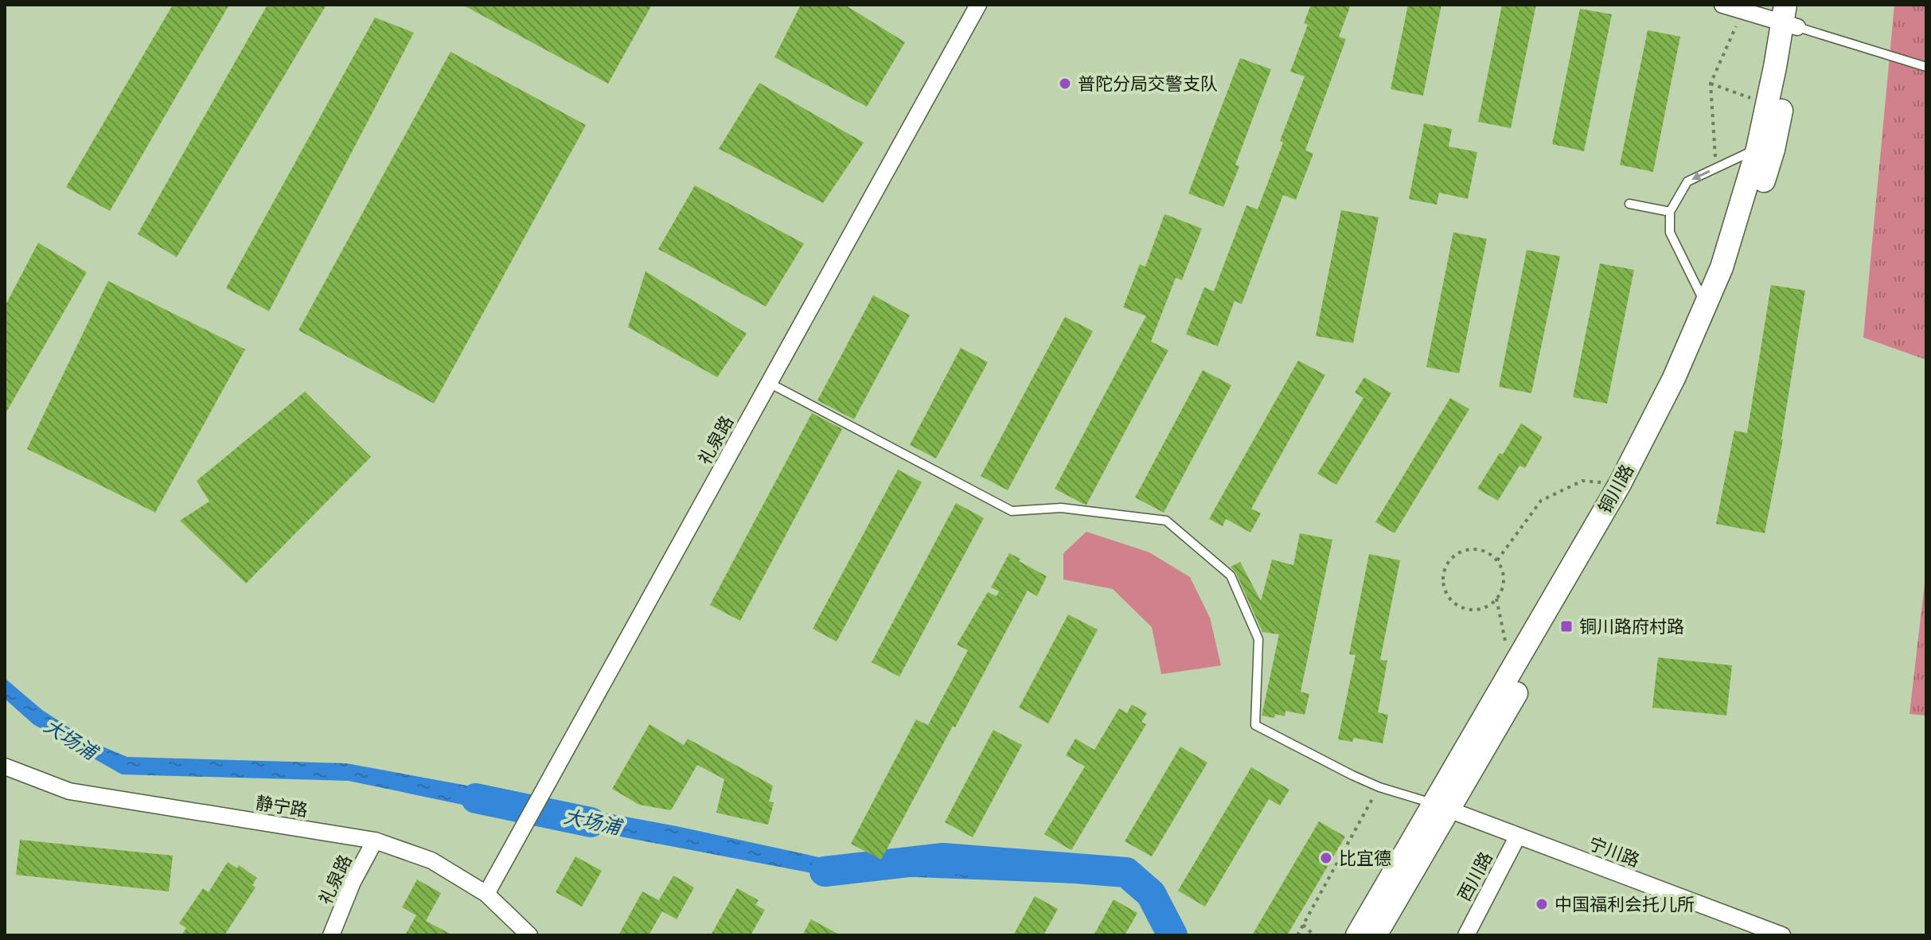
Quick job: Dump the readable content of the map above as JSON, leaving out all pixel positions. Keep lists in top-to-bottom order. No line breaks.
{"streets":{"main road":["铜川路"],"street":["礼泉路","静宁路","宁川路","西川路"]},"crossings":[["礼泉路","静宁路"],["铜川路","宁川路"],["宁川路","西川路"]],"water":["大场浦"],"places":{"other":["普陀分局交警支队","比宜德","中国福利会托儿所"],"transit":["铜川路府村路"]}}
